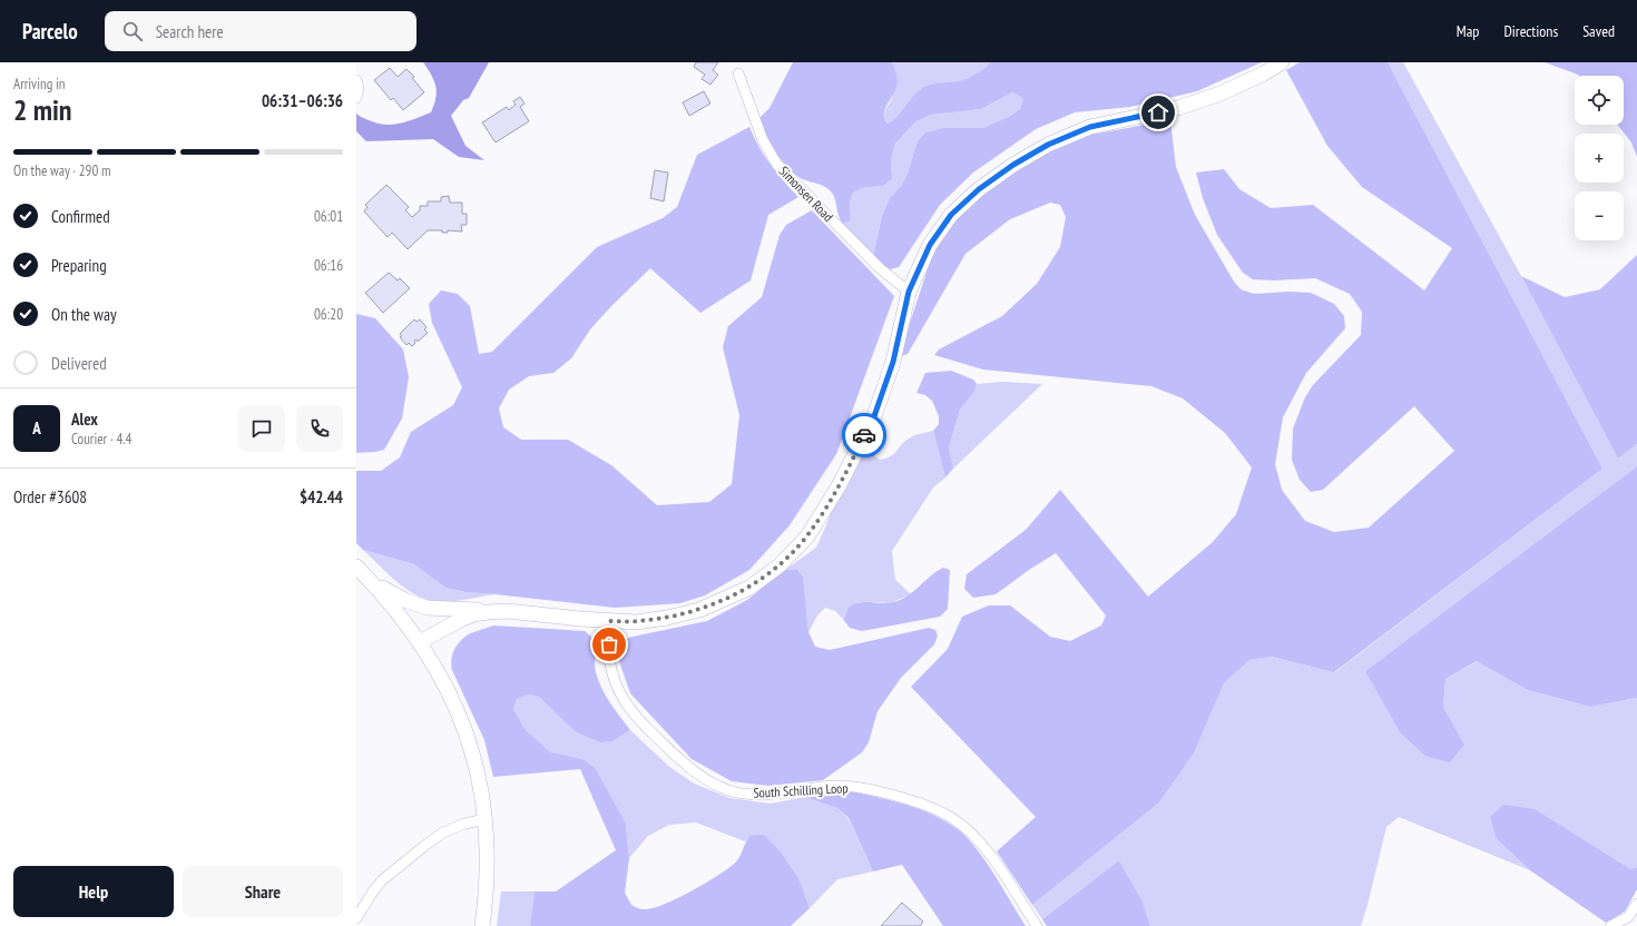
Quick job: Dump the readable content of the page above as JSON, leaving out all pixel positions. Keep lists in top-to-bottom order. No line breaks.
{"streets":{"street":["Simonsen Road","South Schilling Loop"]},"page":{"header":"Parcelo","search":"Search here","nav":["Map","Directions","Saved"],"heading":["2 min","Arriving in","06:31–06:36"],"panel":["Alex","Courier · 4.4","Order #3608","$42.44"],"map_buttons":["+","−"],"bar":"On the way · 290 m","list":[["Confirmed","06:01"],["Preparing","06:16"],["On the way","06:20"],"Delivered"],"round":"A","buttons":["Help","Share"]}}
